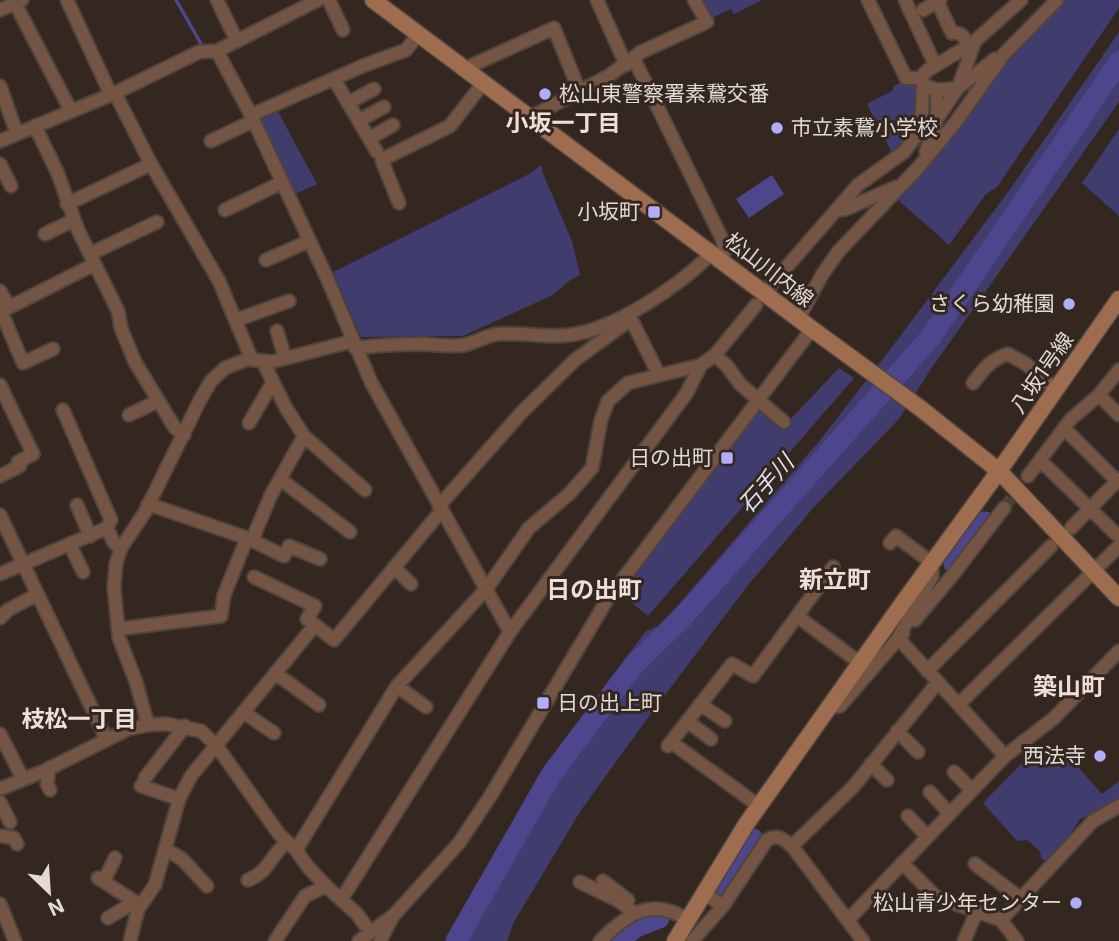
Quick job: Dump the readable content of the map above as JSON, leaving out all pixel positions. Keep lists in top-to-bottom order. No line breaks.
{"streets":{"main road":["松山川内線","八坂1号線"]},"crossings":[["松山川内線","八坂1号線"]],"districts":["小坂一丁目","新立町","日の出町","築山町","枝松一丁目"],"water":["石手川"],"places":{"other":["松山東警察署素鵞交番","市立素鵞小学校","さくら幼稚園","西法寺","松山青少年センター"],"transit":["小坂町","日の出町","日の出上町"]},"north":"bottom right"}
